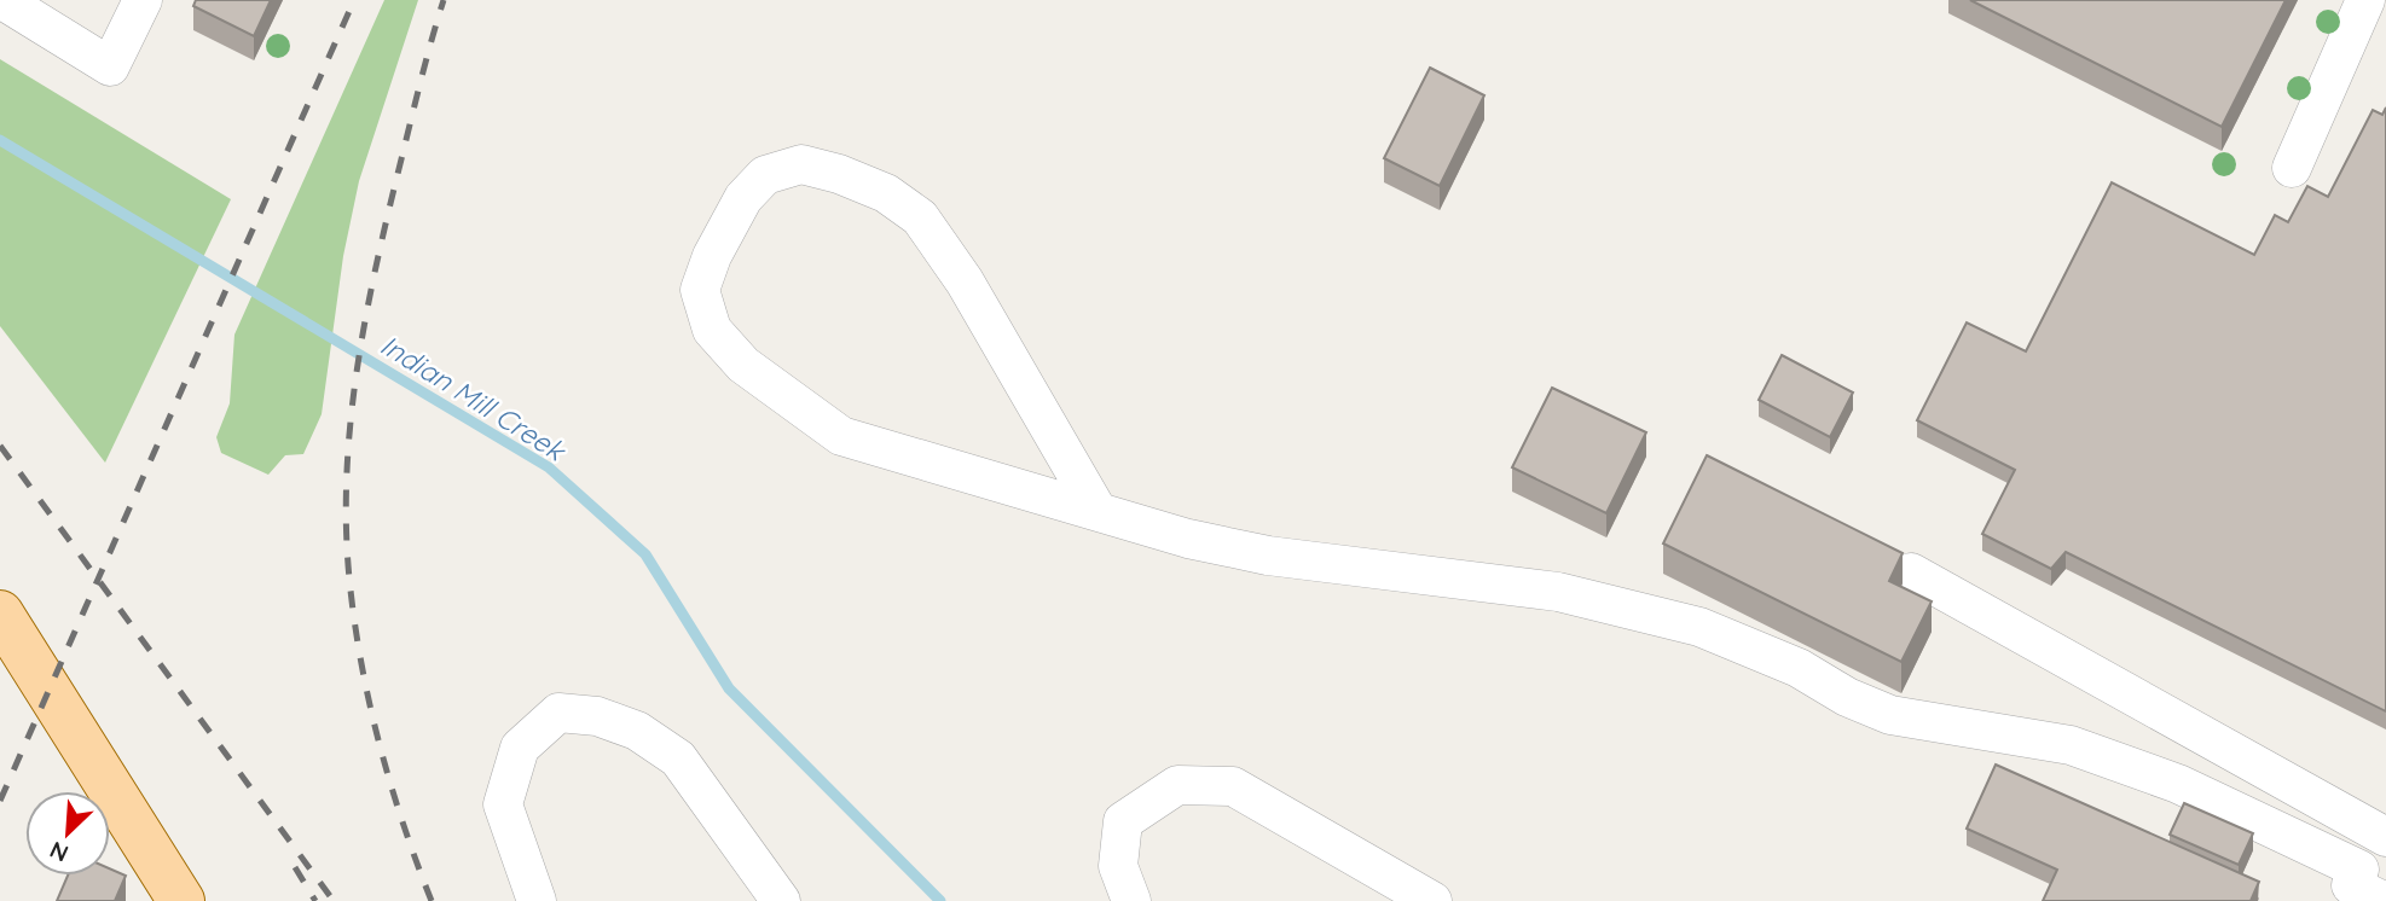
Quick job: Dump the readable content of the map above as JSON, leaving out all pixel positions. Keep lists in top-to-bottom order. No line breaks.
{"water":["Indian Mill Creek"],"north":"bottom left"}
